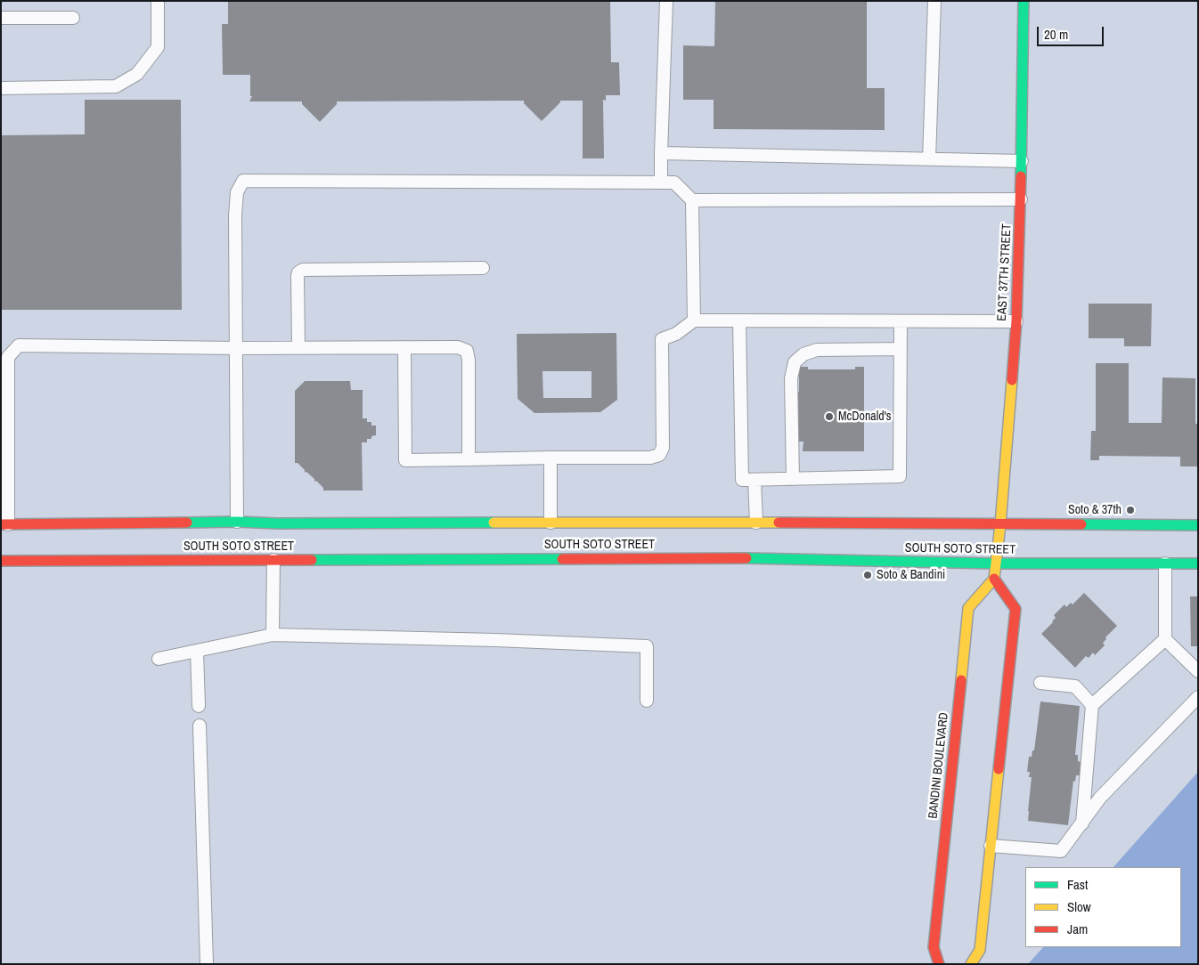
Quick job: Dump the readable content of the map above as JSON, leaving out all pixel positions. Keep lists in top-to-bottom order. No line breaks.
{"streets":{"main road":["EAST 37TH STREET","SOUTH SOTO STREET","BANDINI BOULEVARD"]},"crossings":[["EAST 37TH STREET","SOUTH SOTO STREET"]],"places":["McDonald's","Soto & 37th","Soto & Bandini"],"legend":["Fast","Slow","Jam"],"scale_bar":"20 m"}
